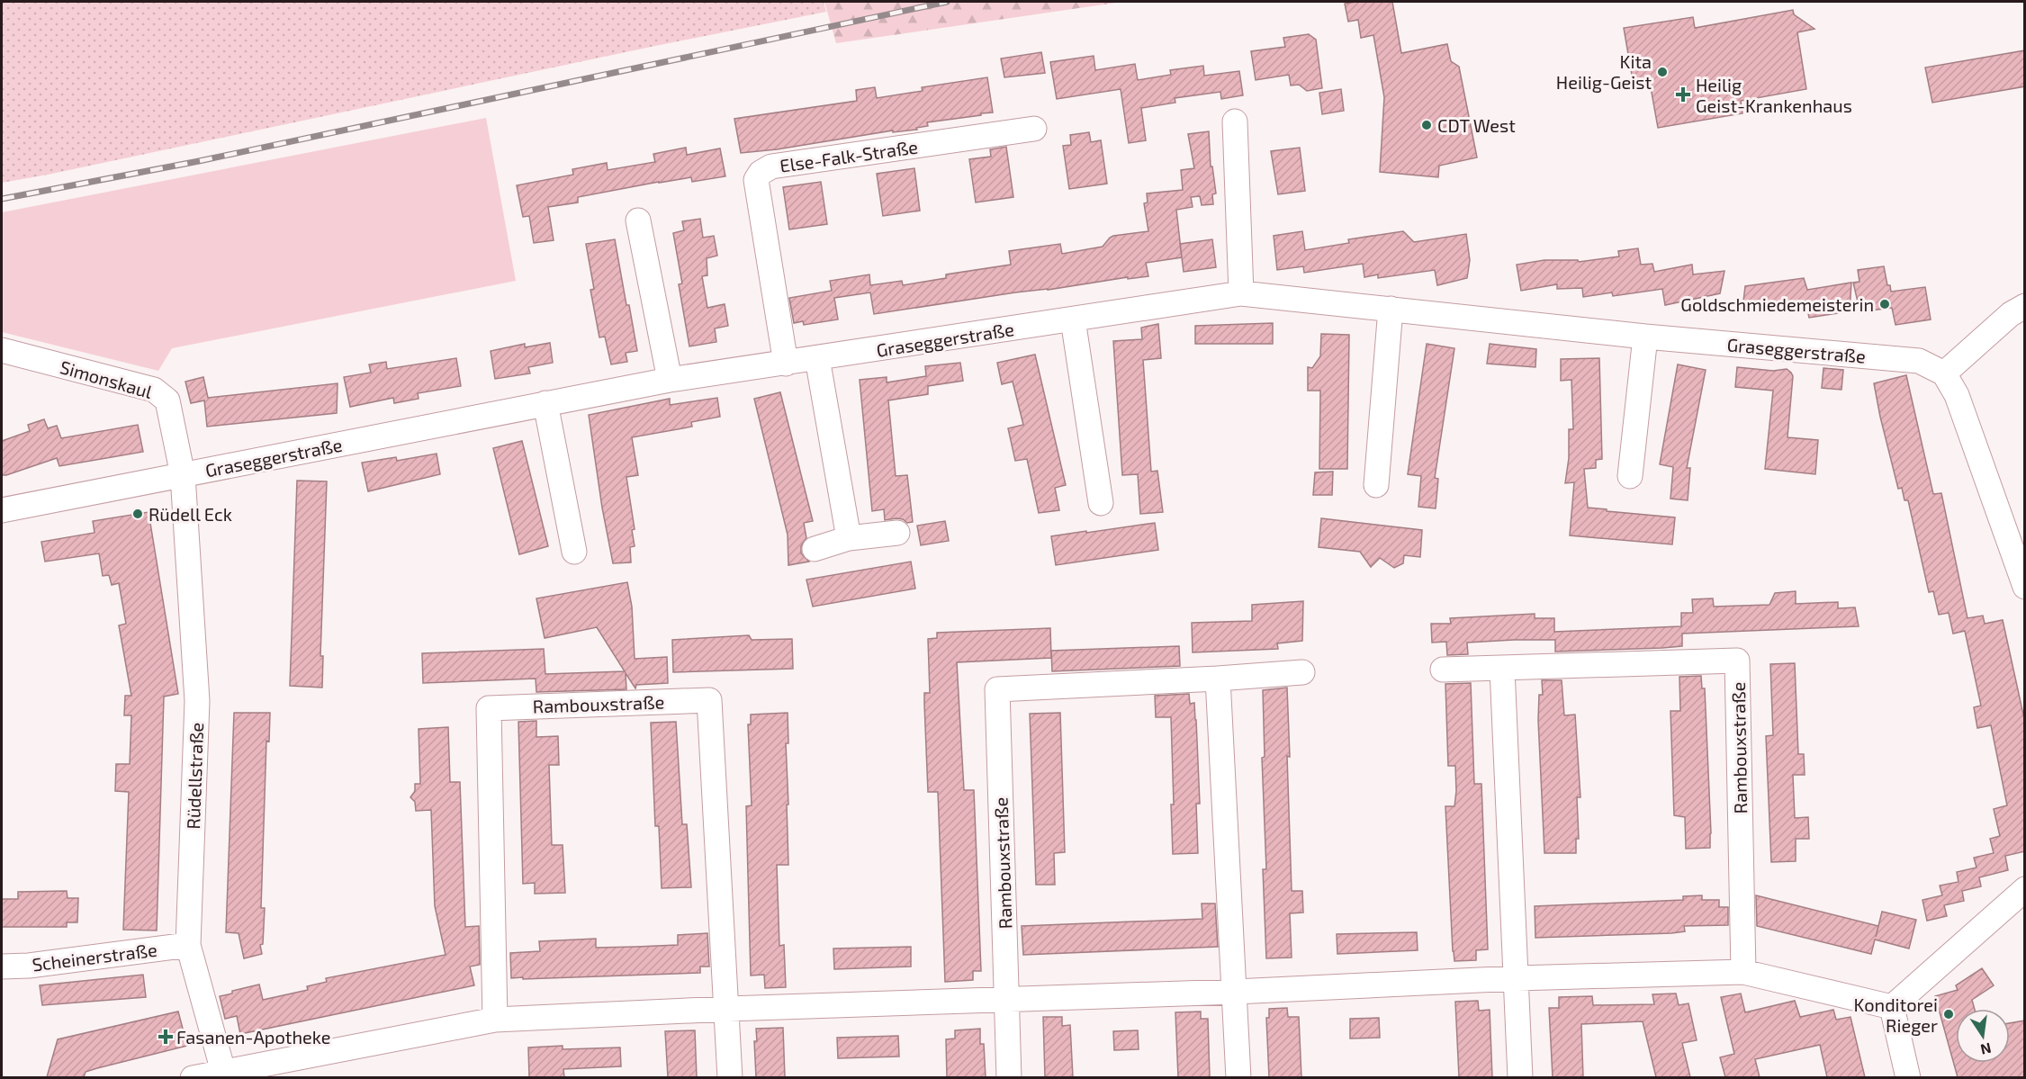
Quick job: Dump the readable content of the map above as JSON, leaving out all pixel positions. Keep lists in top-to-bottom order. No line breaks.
{"streets":{"street":["Else-Falk-Straße","Graseggerstraße","Simonskaul","Rambouxstraße","Rüdellstraße","Scheinerstraße"]},"crossings":[["Else-Falk-Straße","Graseggerstraße"],["Graseggerstraße","Simonskaul"],["Graseggerstraße","Rüdellstraße"],["Simonskaul","Rüdellstraße"],["Rüdellstraße","Scheinerstraße"]],"places":{"other":["Kita Heilig-Geist","CDT West","Goldschmiedemeisterin","Rüdell Eck","Konditorei Rieger"],"health":["Heilig Geist-Krankenhaus","Fasanen-Apotheke"]},"north":"bottom"}
